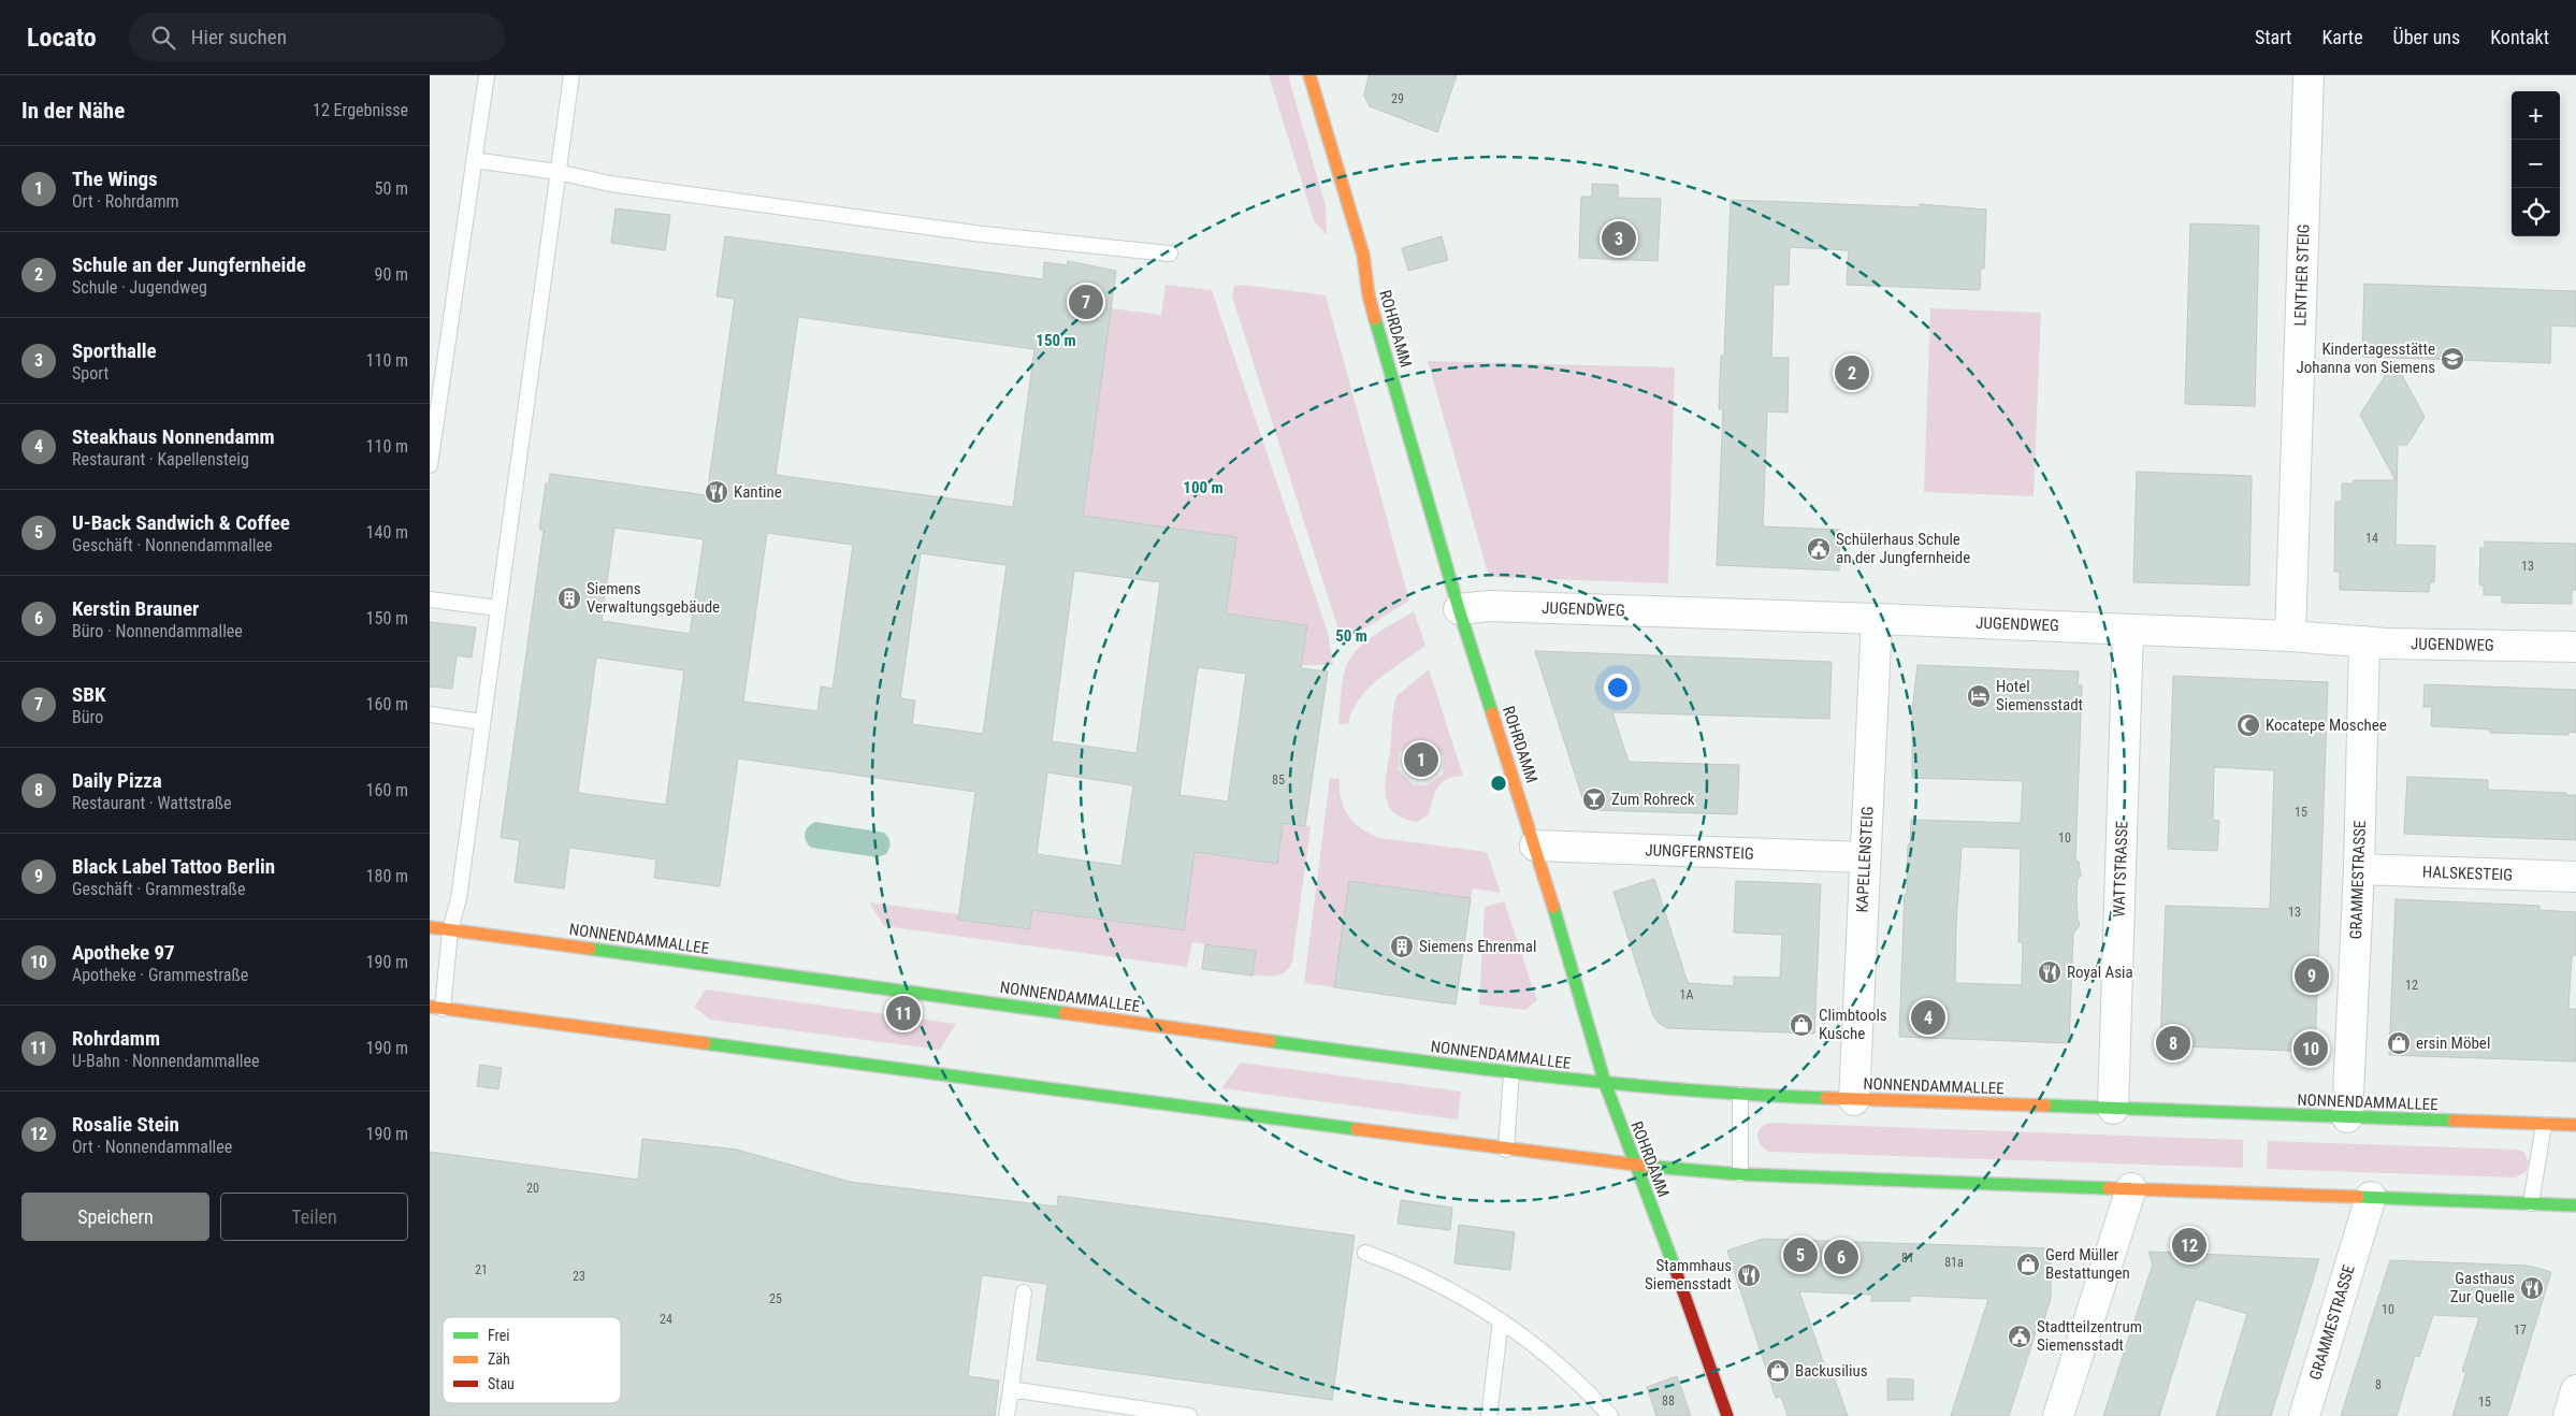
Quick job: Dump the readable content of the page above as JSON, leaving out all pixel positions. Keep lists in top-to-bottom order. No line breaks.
{"streets":{"main road":["ROHRDAMM","NONNENDAMMALLEE"],"street":["LENTHER STEIG","JUGENDWEG","JUNGFERNSTEIG","KAPELLENSTEIG","WATTSTRASSE","HALSKESTEIG","GRAMMESTRASSE"]},"crossings":[["LENTHER STEIG","JUGENDWEG"],["ROHRDAMM","JUGENDWEG"],["ROHRDAMM","JUNGFERNSTEIG"],["ROHRDAMM","NONNENDAMMALLEE"],["JUGENDWEG","KAPELLENSTEIG"],["JUGENDWEG","WATTSTRASSE"],["JUGENDWEG","GRAMMESTRASSE"],["JUNGFERNSTEIG","KAPELLENSTEIG"],["KAPELLENSTEIG","NONNENDAMMALLEE"],["WATTSTRASSE","NONNENDAMMALLEE"],["HALSKESTEIG","GRAMMESTRASSE"],["GRAMMESTRASSE","NONNENDAMMALLEE"]],"places":{"school or university":["Kindertagesstätte Johanna von Siemens"],"restaurant":["Kantine","Royal Asia","Stammhaus Siemensstadt","Gasthaus Zur Quelle"],"public building":["Schülerhaus Schule an der Jungfernheide","Stadtteilzentrum Siemensstadt"],"building":["Siemens Verwaltungsgebäude","Siemens Ehrenmal"],"hotel":["Hotel Siemensstadt"],"mosque":["Kocatepe Moschee"],"bar":["Zum Rohreck"],"shop":["Climbtools Kusche","ersin Möbel","Gerd Müller Bestattungen","Backusilius"]},"house_numbers":["29","14","13","85","15","10","13","12","1A","20","81","81a","21","23","25","10","24","17","8","88","15"],"legend":["Frei","Zäh","Stau"],"page":{"header":"Locato","search":"Hier suchen","nav":["Start","Karte","Über uns","Kontakt"],"heading":["In der Nähe","12 Ergebnisse"],"map_buttons":["+","−"],"list":[{"mark":"1","name":"The Wings","note":"Ort · Rohrdamm","value":"50 m"},{"mark":"2","name":"Schule an der Jungfernheide","note":"Schule · Jugendweg","value":"90 m"},{"mark":"3","name":"Sporthalle","note":"Sport","value":"110 m"},{"mark":"4","name":"Steakhaus Nonnendamm","note":"Restaurant · Kapellensteig","value":"110 m"},{"mark":"5","name":"U-Back Sandwich & Coffee","note":"Geschäft · Nonnendammallee","value":"140 m"},{"mark":"6","name":"Kerstin Brauner","note":"Büro · Nonnendammallee","value":"150 m"},{"mark":"7","name":"SBK","note":"Büro","value":"160 m"},{"mark":"8","name":"Daily Pizza","note":"Restaurant · Wattstraße","value":"160 m"},{"mark":"9","name":"Black Label Tattoo Berlin","note":"Geschäft · Grammestraße","value":"180 m"},{"mark":"10","name":"Apotheke 97","note":"Apotheke · Grammestraße","value":"190 m"},{"mark":"11","name":"Rohrdamm","note":"U-Bahn · Nonnendammallee","value":"190 m"},{"mark":"12","name":"Rosalie Stein","note":"Ort · Nonnendammallee","value":"190 m"}],"pins":["3","7","2","1","9","11","4","8","10","12","5","6"],"buttons":["Speichern","Teilen"]},"rings":["150 m","100 m","50 m"]}
